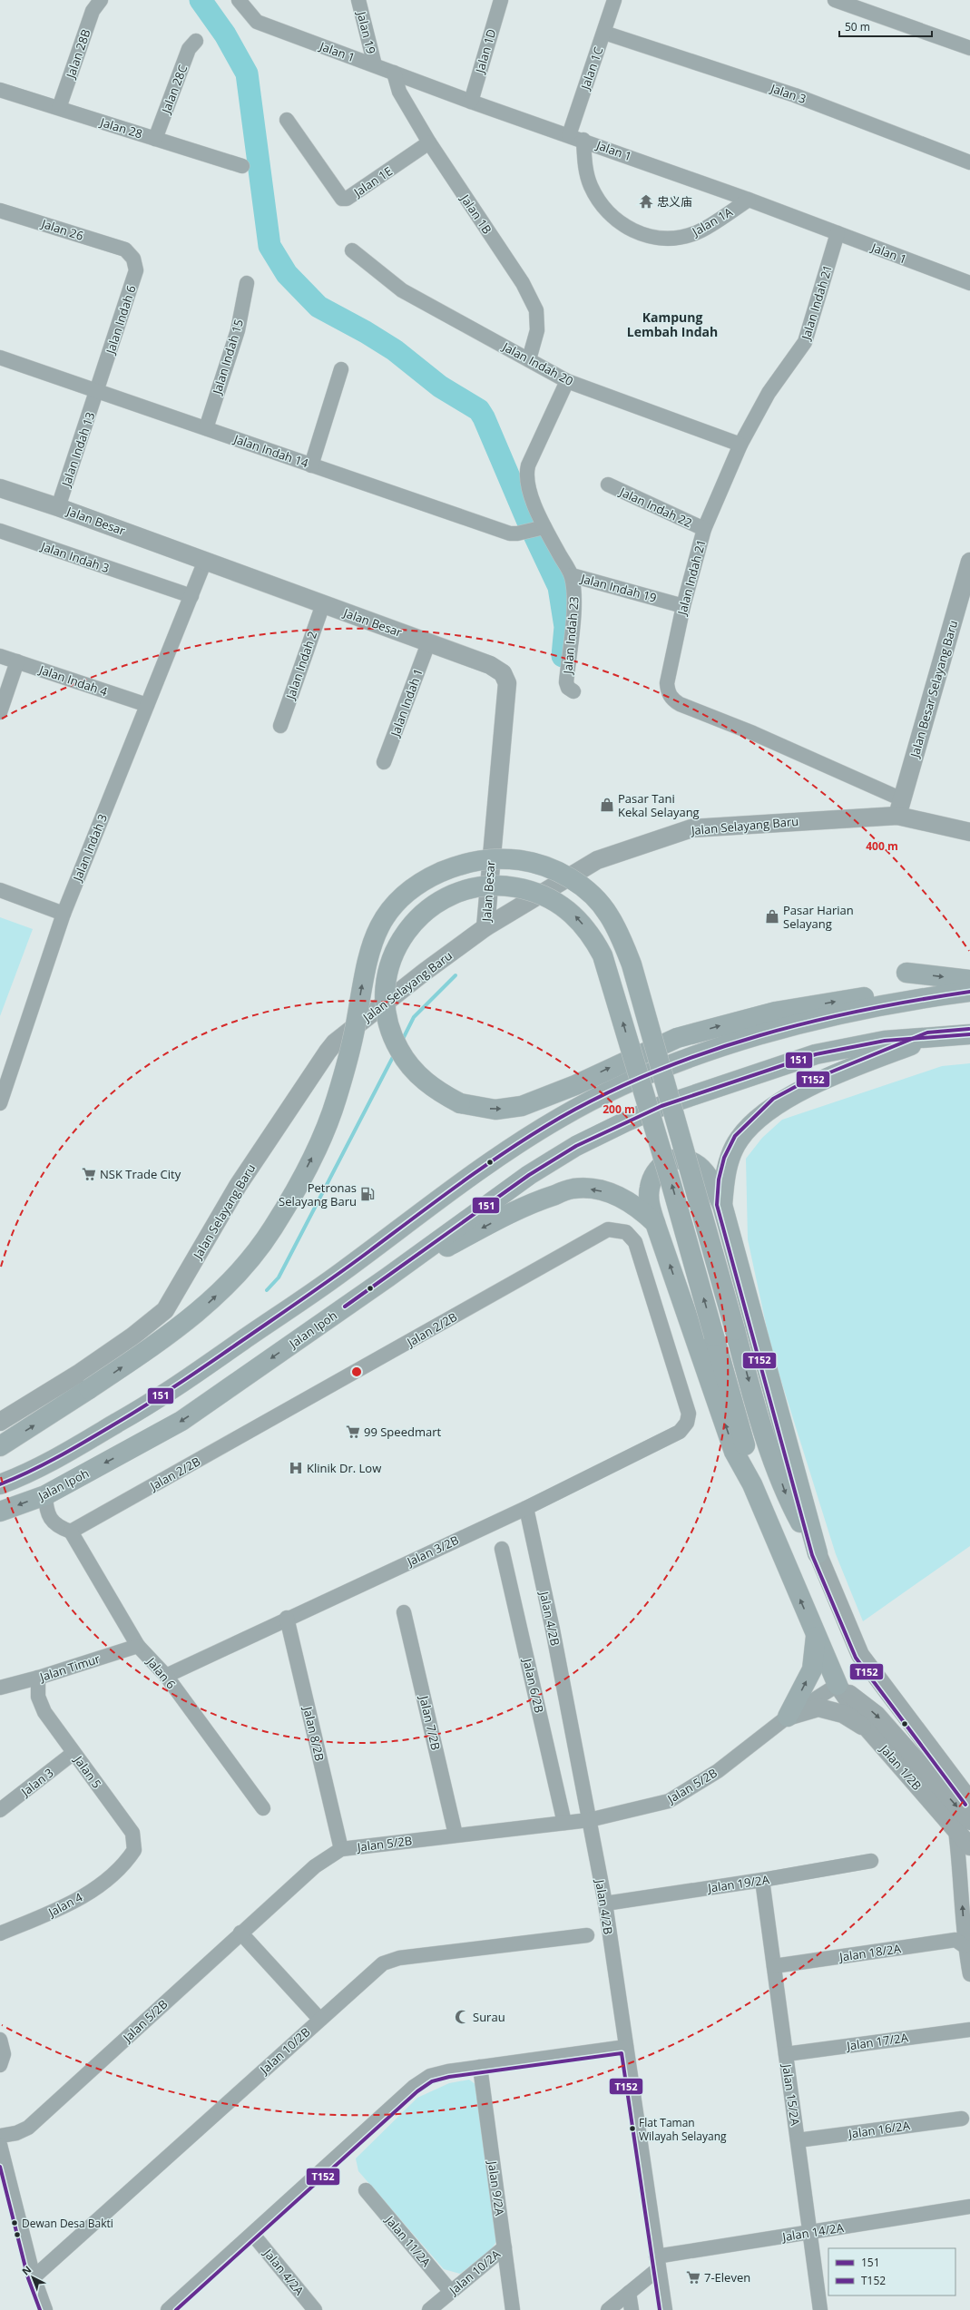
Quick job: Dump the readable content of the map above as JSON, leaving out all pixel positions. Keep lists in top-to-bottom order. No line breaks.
{"streets":{"highway":["Jalan Ipoh"],"street":["Jalan 19","Jalan 1D","Jalan 1","Jalan 28B","Jalan 1C","Jalan 28C","Jalan 3","Jalan 28","Jalan 1E","Jalan 1B","Jalan 1A","Jalan 26","Jalan Indah 21","Jalan Indah 6","Jalan Indah 15","Jalan Indah 20","Jalan Indah 13","Jalan Indah 14","Jalan Indah 22","Jalan Besar","Jalan Indah 3","Jalan Indah 19","Jalan Indah 23","Jalan Indah 2","Jalan Indah 4","Jalan Besar Selayang Baru","Jalan Indah 1","Jalan Selayang Baru","Jalan 2/2B","Jalan 3/2B","Jalan 4/2B","Jalan Timur","Jalan 6","Jalan 6/2B","Jalan 7/2B","Jalan 8/2B","Jalan 1/2B","Jalan 5","Jalan 5/2B","Jalan 19/2A","Jalan 4","Jalan 18/2A","Jalan 17/2A","Jalan 10/2B","Jalan 15/2A","Jalan 16/2A","Jalan 9/2A","Jalan 14/2A","Jalan 11/2A","Jalan 4/2A","Jalan 10/2A"]},"crossings":[["Jalan 19","Jalan 1"],["Jalan 1D","Jalan 1"],["Jalan 1","Jalan 1C"],["Jalan 1","Jalan 1B"],["Jalan 1","Jalan 1A"],["Jalan 1","Jalan Indah 21"],["Jalan 28B","Jalan 28"],["Jalan 1C","Jalan 3"],["Jalan 28C","Jalan 28"],["Jalan 3","Jalan 5"],["Jalan 1E","Jalan 1B"],["Jalan 1B","Jalan Indah 20"],["Jalan 26","Jalan Indah 6"],["Jalan Indah 21","Jalan Indah 20"],["Jalan Indah 21","Jalan Indah 22"],["Jalan Indah 21","Jalan Indah 19"],["Jalan Indah 21","Jalan Besar Selayang Baru"],["Jalan Indah 21","Jalan Selayang Baru"],["Jalan Indah 6","Jalan Indah 13"],["Jalan Indah 6","Jalan Indah 14"],["Jalan Indah 15","Jalan Indah 14"],["Jalan Indah 20","Jalan Indah 19"],["Jalan Indah 13","Jalan Indah 14"],["Jalan Indah 13","Jalan Besar"],["Jalan Indah 14","Jalan Indah 19"],["Jalan Besar","Jalan Indah 3"],["Jalan Besar","Jalan Indah 2"],["Jalan Besar","Jalan Indah 1"],["Jalan Besar","Jalan Selayang Baru"],["Jalan Indah 3","Jalan Indah 4"],["Jalan Indah 19","Jalan Indah 23"],["Jalan Besar Selayang Baru","Jalan Selayang Baru"],["Jalan 2/2B","Jalan 3/2B"],["Jalan 2/2B","Jalan 6"],["Jalan 3/2B","Jalan 4/2B"],["Jalan 3/2B","Jalan 6"],["Jalan 3/2B","Jalan 8/2B"],["Jalan 4/2B","Jalan 5/2B"],["Jalan 4/2B","Jalan 19/2A"],["Jalan 4/2B","Jalan 14/2A"],["Jalan Timur","Jalan 6"],["Jalan Timur","Jalan 5"],["Jalan 6/2B","Jalan 5/2B"],["Jalan 7/2B","Jalan 5/2B"],["Jalan 8/2B","Jalan 5/2B"],["Jalan 1/2B","Jalan 5/2B"],["Jalan 5","Jalan 4"],["Jalan 19/2A","Jalan 15/2A"],["Jalan 18/2A","Jalan 15/2A"],["Jalan 17/2A","Jalan 15/2A"],["Jalan 15/2A","Jalan 16/2A"],["Jalan 15/2A","Jalan 14/2A"],["Jalan 9/2A","Jalan 10/2A"],["Jalan 11/2A","Jalan 10/2A"]],"districts":["Kampung Lembah Indah"],"places":{"temple":["忠义庙"],"shop":["Pasar Tani Kekal Selayang","Pasar Harian Selayang"],"supermarket":["NSK Trade City","99 Speedmart","7-Eleven"],"fuel station":["Petronas Selayang Baru"],"hospital":["Klinik Dr. Low"],"mosque":["Surau"],"other":["Flat Taman Wilayah Selayang","Dewan Desa Bakti"]},"lines":["transit line 151","transit line T152"],"legend":["151","T152"],"scale_bar":"50 m","north":"top left","rings":["400 m","200 m"]}
